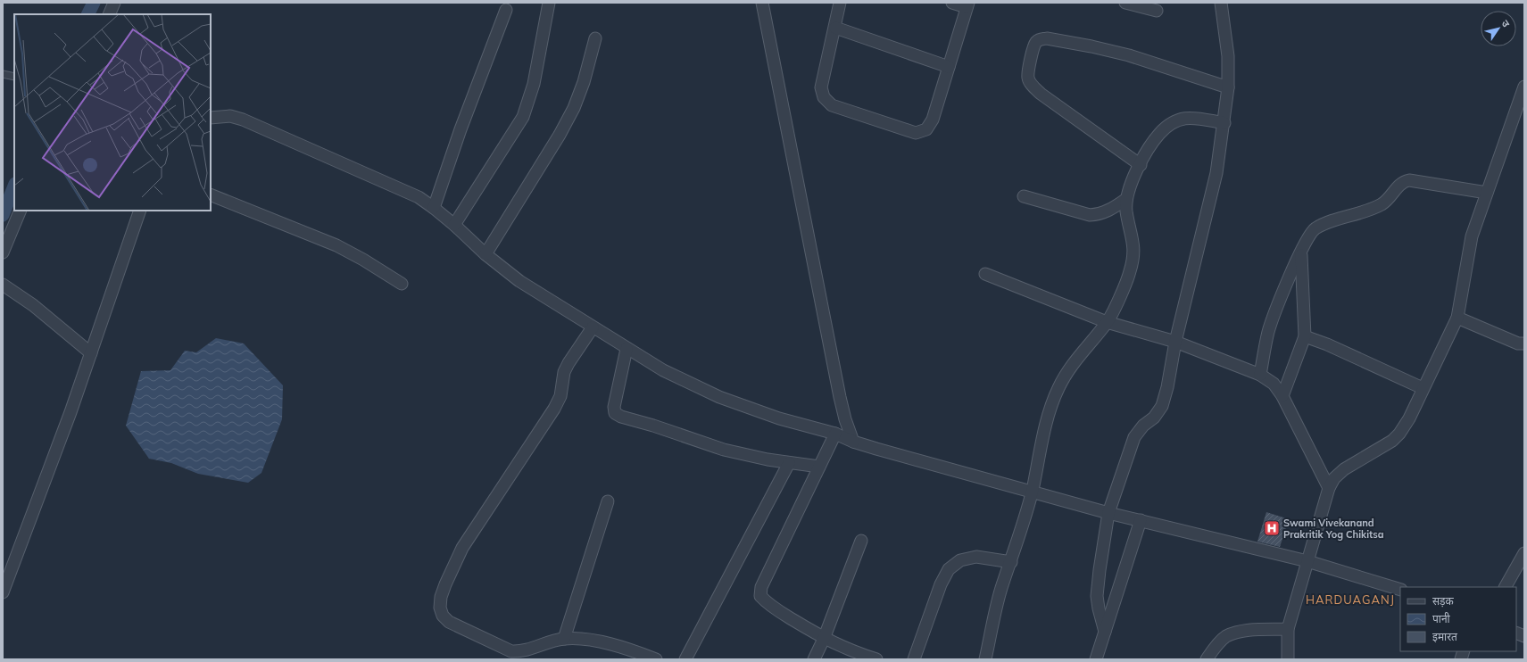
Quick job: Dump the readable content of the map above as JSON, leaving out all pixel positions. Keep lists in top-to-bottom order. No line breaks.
{"districts":["HARDUAGANJ"],"places":{"hospital":["Swami Vivekanand Prakritik Yog Chikitsa"]},"legend":["सड़क","पानी","इमारत"],"north":"top right"}
